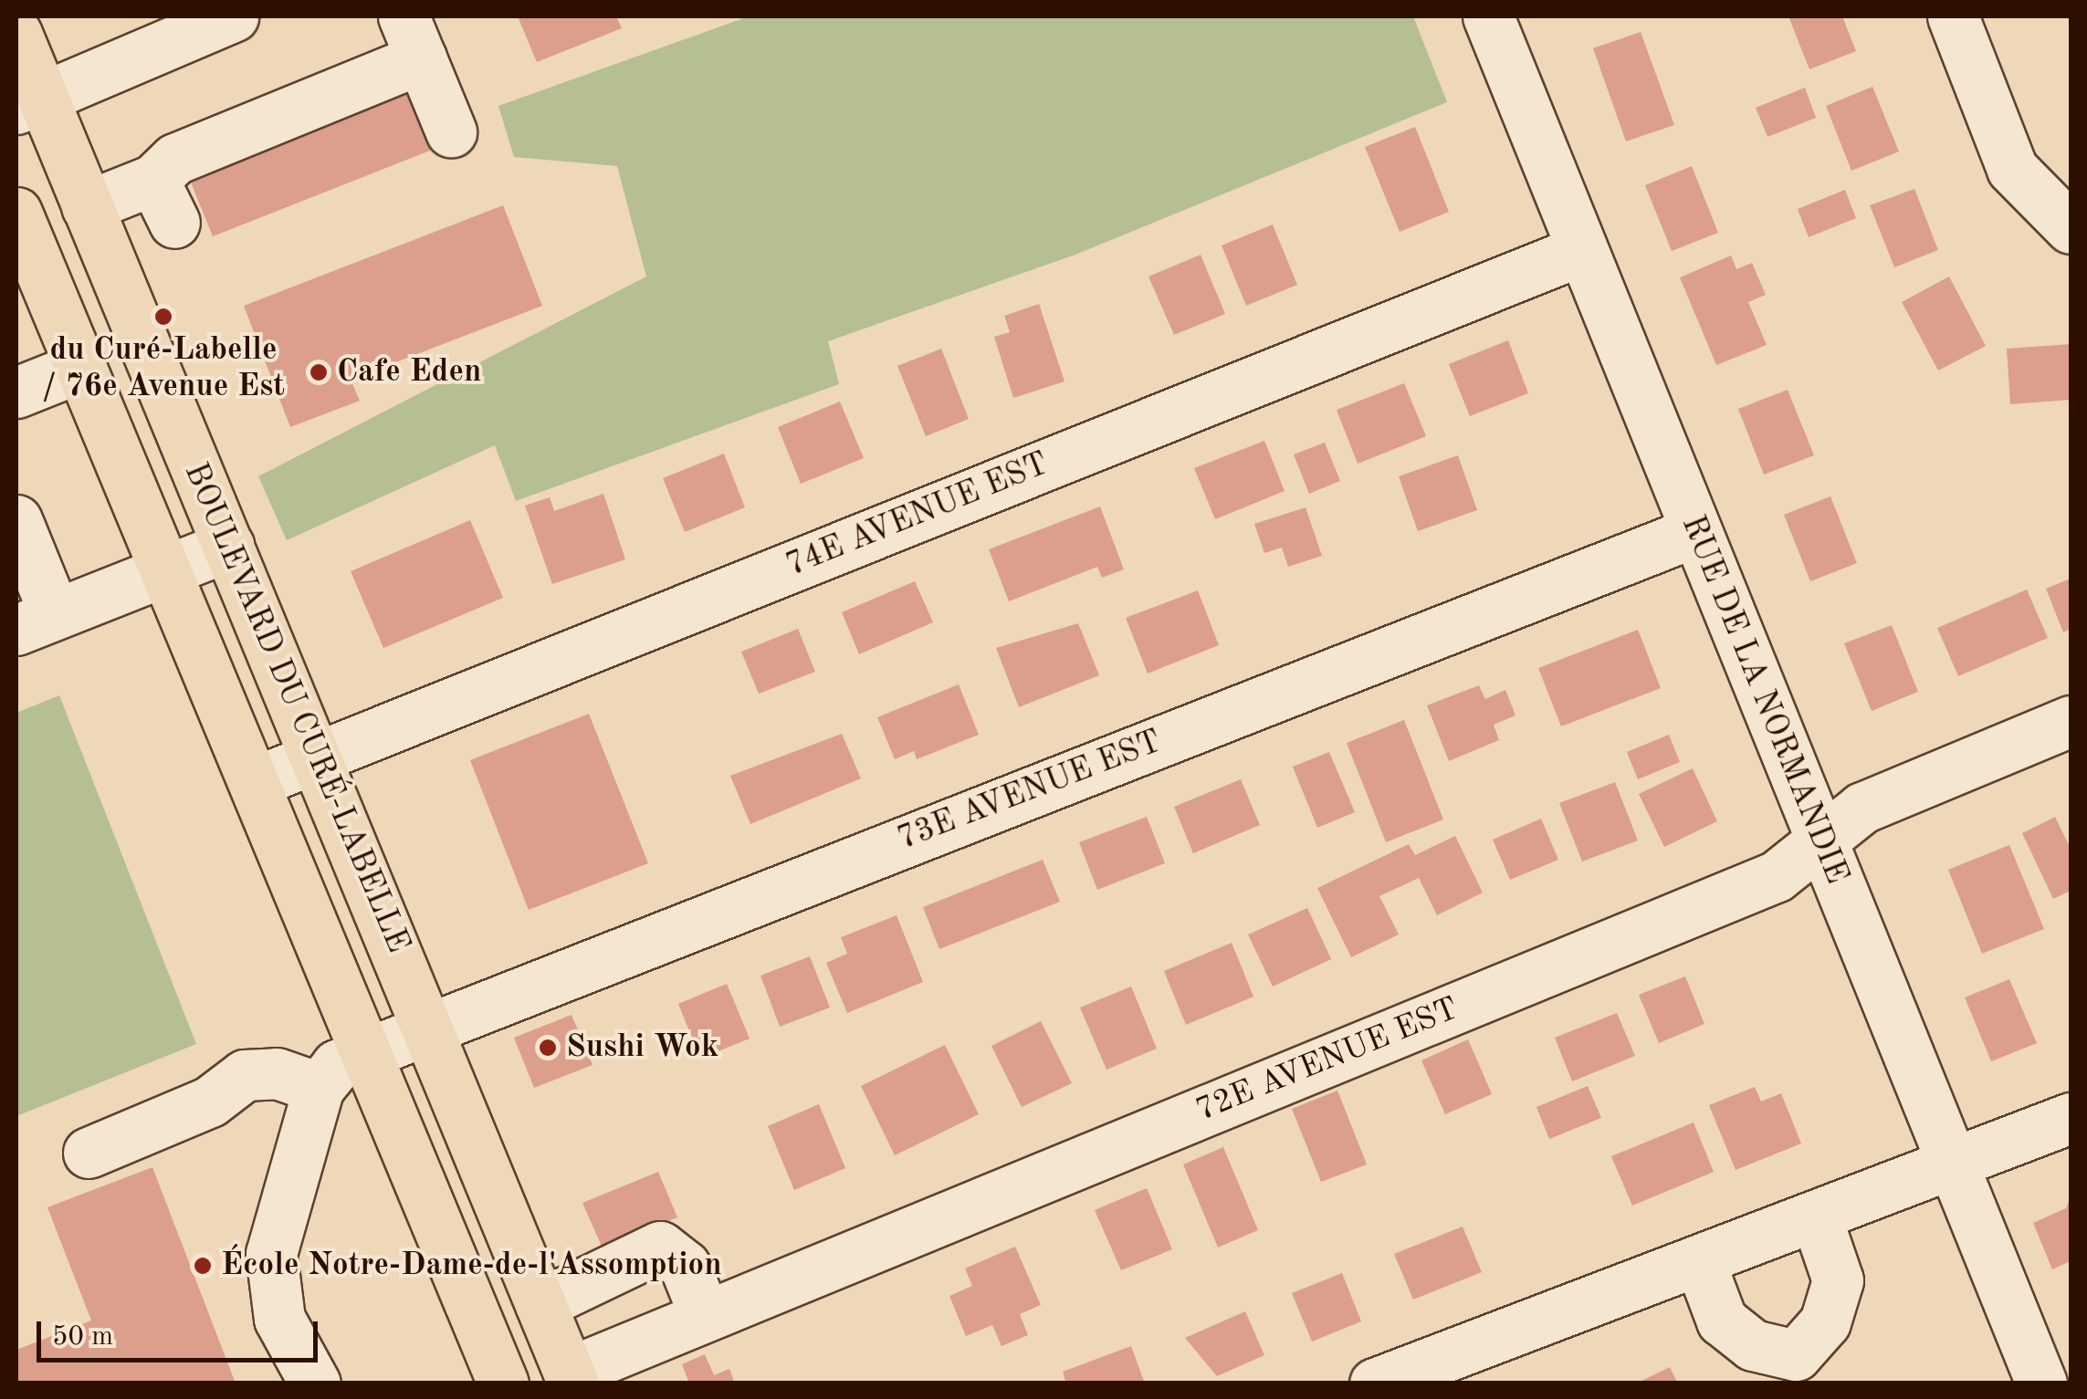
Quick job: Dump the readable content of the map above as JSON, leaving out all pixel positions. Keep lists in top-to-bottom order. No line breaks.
{"streets":{"main road":["BOULEVARD DU CURÉ-LABELLE"],"street":["74E AVENUE EST","RUE DE LA NORMANDIE","73E AVENUE EST","72E AVENUE EST"]},"crossings":[["74E AVENUE EST","RUE DE LA NORMANDIE"],["74E AVENUE EST","BOULEVARD DU CURÉ-LABELLE"],["RUE DE LA NORMANDIE","73E AVENUE EST"],["RUE DE LA NORMANDIE","72E AVENUE EST"],["BOULEVARD DU CURÉ-LABELLE","73E AVENUE EST"],["BOULEVARD DU CURÉ-LABELLE","72E AVENUE EST"]],"places":["du Curé-Labelle / 76e Avenue Est","Cafe Eden","Sushi Wok","École Notre-Dame-de-l'Assomption"],"scale_bar":"50 m"}
